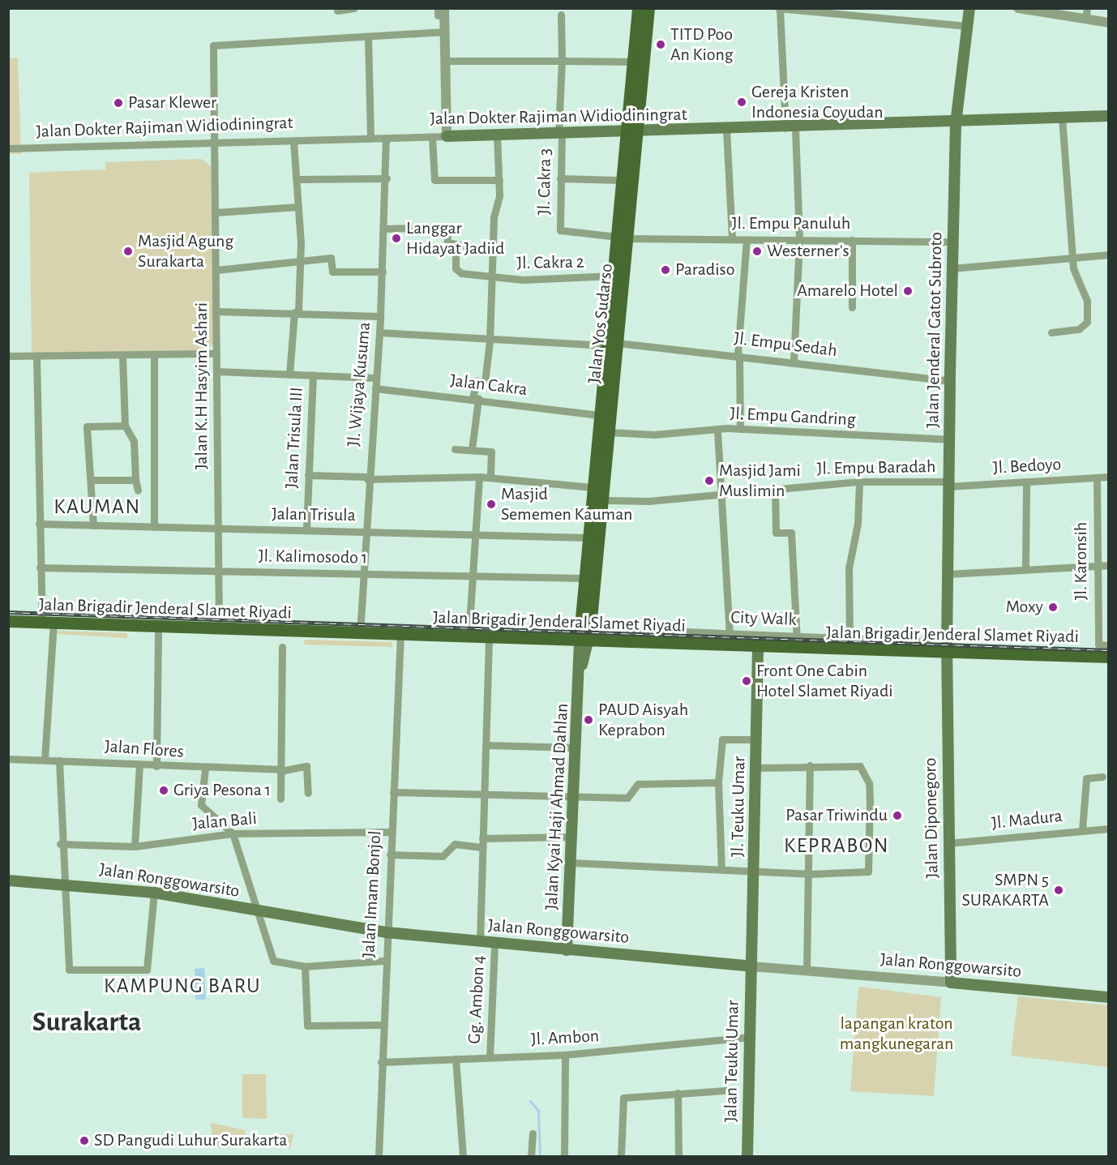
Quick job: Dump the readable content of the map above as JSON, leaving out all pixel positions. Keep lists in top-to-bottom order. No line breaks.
{"streets":{"main road":["Jalan Dokter Rajiman Widiodiningrat","Jalan Yos Sudarso","Jalan Jenderal Gatot Subroto","Jalan Brigadir Jenderal Slamet Riyadi","Jalan Kyai Haji Ahmad Dahlan","Jl. Teuku Umar","Jalan Diponegoro","Jalan Ronggowarsito","Jalan Teuku Umar"],"street":["Jl. Cakra 3","Jl. Empu Panuluh","Jl. Cakra 2","Jl. Empu Sedah","Jl. Wijaya Kusuma","Jalan Cakra","Jalan K.H Hasyim Ashari","Jl. Empu Gandring","Jalan Trisula III","Jl. Bedoyo","Jl. Empu Baradah","Jalan Trisula","Jl. Kalimosodo 1","Jl. Karonsih","City Walk","Jalan Flores","Jl. Madura","Jalan Bali","Jalan Imam Bonjol","Gg. Ambon 4","Jl. Ambon"]},"crossings":[["Jalan Dokter Rajiman Widiodiningrat","Jl. Cakra 3"],["Jalan Dokter Rajiman Widiodiningrat","Jalan Yos Sudarso"],["Jalan Dokter Rajiman Widiodiningrat","Jalan Jenderal Gatot Subroto"],["Jalan Dokter Rajiman Widiodiningrat","Jl. Wijaya Kusuma"],["Jalan Dokter Rajiman Widiodiningrat","Jalan K.H Hasyim Ashari"],["Jl. Cakra 3","Jl. Empu Panuluh"],["Jl. Cakra 3","Jalan Yos Sudarso"],["Jl. Empu Panuluh","Jalan Yos Sudarso"],["Jl. Empu Panuluh","Jalan Jenderal Gatot Subroto"],["Jl. Cakra 2","Jalan Yos Sudarso"],["Jalan Yos Sudarso","Jl. Empu Sedah"],["Jalan Yos Sudarso","Jalan Cakra"],["Jalan Yos Sudarso","Jl. Empu Gandring"],["Jalan Yos Sudarso","Jl. Empu Baradah"],["Jalan Yos Sudarso","Jalan Trisula"],["Jalan Yos Sudarso","Jl. Kalimosodo 1"],["Jalan Yos Sudarso","Jalan Brigadir Jenderal Slamet Riyadi"],["Jalan Yos Sudarso","City Walk"],["Jalan Yos Sudarso","Jalan Kyai Haji Ahmad Dahlan"],["Jalan Jenderal Gatot Subroto","Jl. Empu Sedah"],["Jalan Jenderal Gatot Subroto","Jl. Empu Gandring"],["Jalan Jenderal Gatot Subroto","Jl. Bedoyo"],["Jalan Jenderal Gatot Subroto","Jl. Empu Baradah"],["Jalan Jenderal Gatot Subroto","Jalan Brigadir Jenderal Slamet Riyadi"],["Jalan Jenderal Gatot Subroto","Jalan Diponegoro"],["Jl. Empu Sedah","Jl. Wijaya Kusuma"],["Jl. Wijaya Kusuma","Jalan Cakra"],["Jl. Wijaya Kusuma","Jalan Trisula"],["Jl. Wijaya Kusuma","Jl. Kalimosodo 1"],["Jl. Wijaya Kusuma","Jalan Brigadir Jenderal Slamet Riyadi"],["Jalan K.H Hasyim Ashari","Jalan Trisula"],["Jalan K.H Hasyim Ashari","Jl. Kalimosodo 1"],["Jalan K.H Hasyim Ashari","Jalan Brigadir Jenderal Slamet Riyadi"],["Jalan Trisula III","Jalan Trisula"],["Jl. Bedoyo","Jl. Empu Baradah"],["Jl. Bedoyo","Jl. Karonsih"],["Jalan Brigadir Jenderal Slamet Riyadi","Jalan Kyai Haji Ahmad Dahlan"],["Jalan Brigadir Jenderal Slamet Riyadi","Jl. Teuku Umar"],["Jalan Brigadir Jenderal Slamet Riyadi","Jalan Diponegoro"],["Jalan Brigadir Jenderal Slamet Riyadi","Jalan Imam Bonjol"],["Jalan Kyai Haji Ahmad Dahlan","Jalan Ronggowarsito"],["Jl. Teuku Umar","Jalan Ronggowarsito"],["Jl. Teuku Umar","Jalan Teuku Umar"],["Jalan Diponegoro","Jl. Madura"],["Jalan Diponegoro","Jalan Ronggowarsito"],["Jalan Bali","Jalan Imam Bonjol"],["Jalan Ronggowarsito","Jalan Imam Bonjol"],["Jalan Ronggowarsito","Gg. Ambon 4"],["Jalan Ronggowarsito","Jalan Teuku Umar"],["Jalan Imam Bonjol","Jl. Ambon"],["Gg. Ambon 4","Jl. Ambon"],["Jl. Ambon","Jalan Teuku Umar"]],"districts":["KAUMAN","KEPRABON","KAMPUNG BARU","Surakarta"],"parks":["lapangan kraton mangkunegaran"],"places":["TITD Poo An Kiong","Gereja Kristen Indonesia Coyudan","Pasar Klewer","Langgar Hidayat Jadiid","Masjid Agung Surakarta","Westerner's","Paradiso","Amarelo Hotel","Masjid Jami Muslimin","Masjid Sememen Kauman","Moxy","Front One Cabin Hotel Slamet Riyadi","PAUD Aisyah Keprabon","Griya Pesona 1","Pasar Triwindu","SMPN 5 SURAKARTA","SD Pangudi Luhur Surakarta"]}
